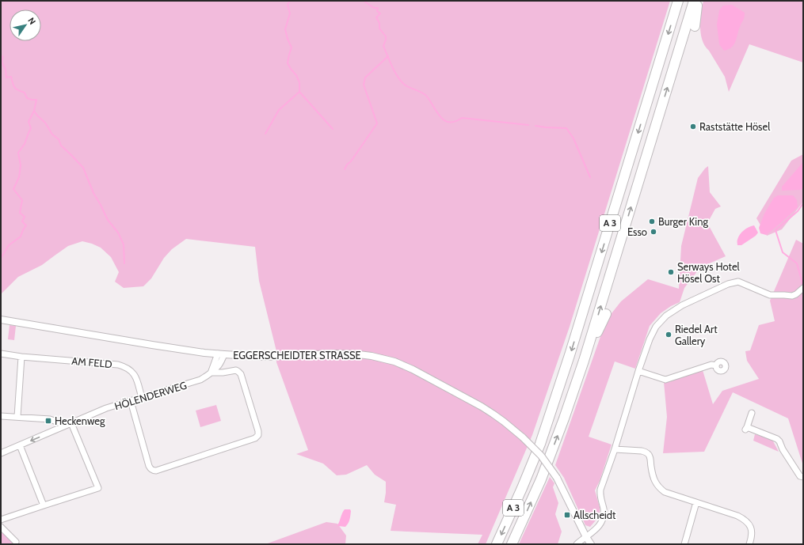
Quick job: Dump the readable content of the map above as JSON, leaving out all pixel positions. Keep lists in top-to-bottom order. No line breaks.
{"streets":{"highway":["A 3"],"street":["EGGERSCHEIDTER STRASSE","AM FELD","HÖLENDERWEG"]},"crossings":[["EGGERSCHEIDTER STRASSE","HÖLENDERWEG"],["AM FELD","HÖLENDERWEG"]],"places":{"other":["Raststätte Hösel","Burger King","Esso","Serways Hotel Hösel Ost","Riedel Art Gallery"],"transit":["Heckenweg","Allscheidt"]},"north":"top right"}
